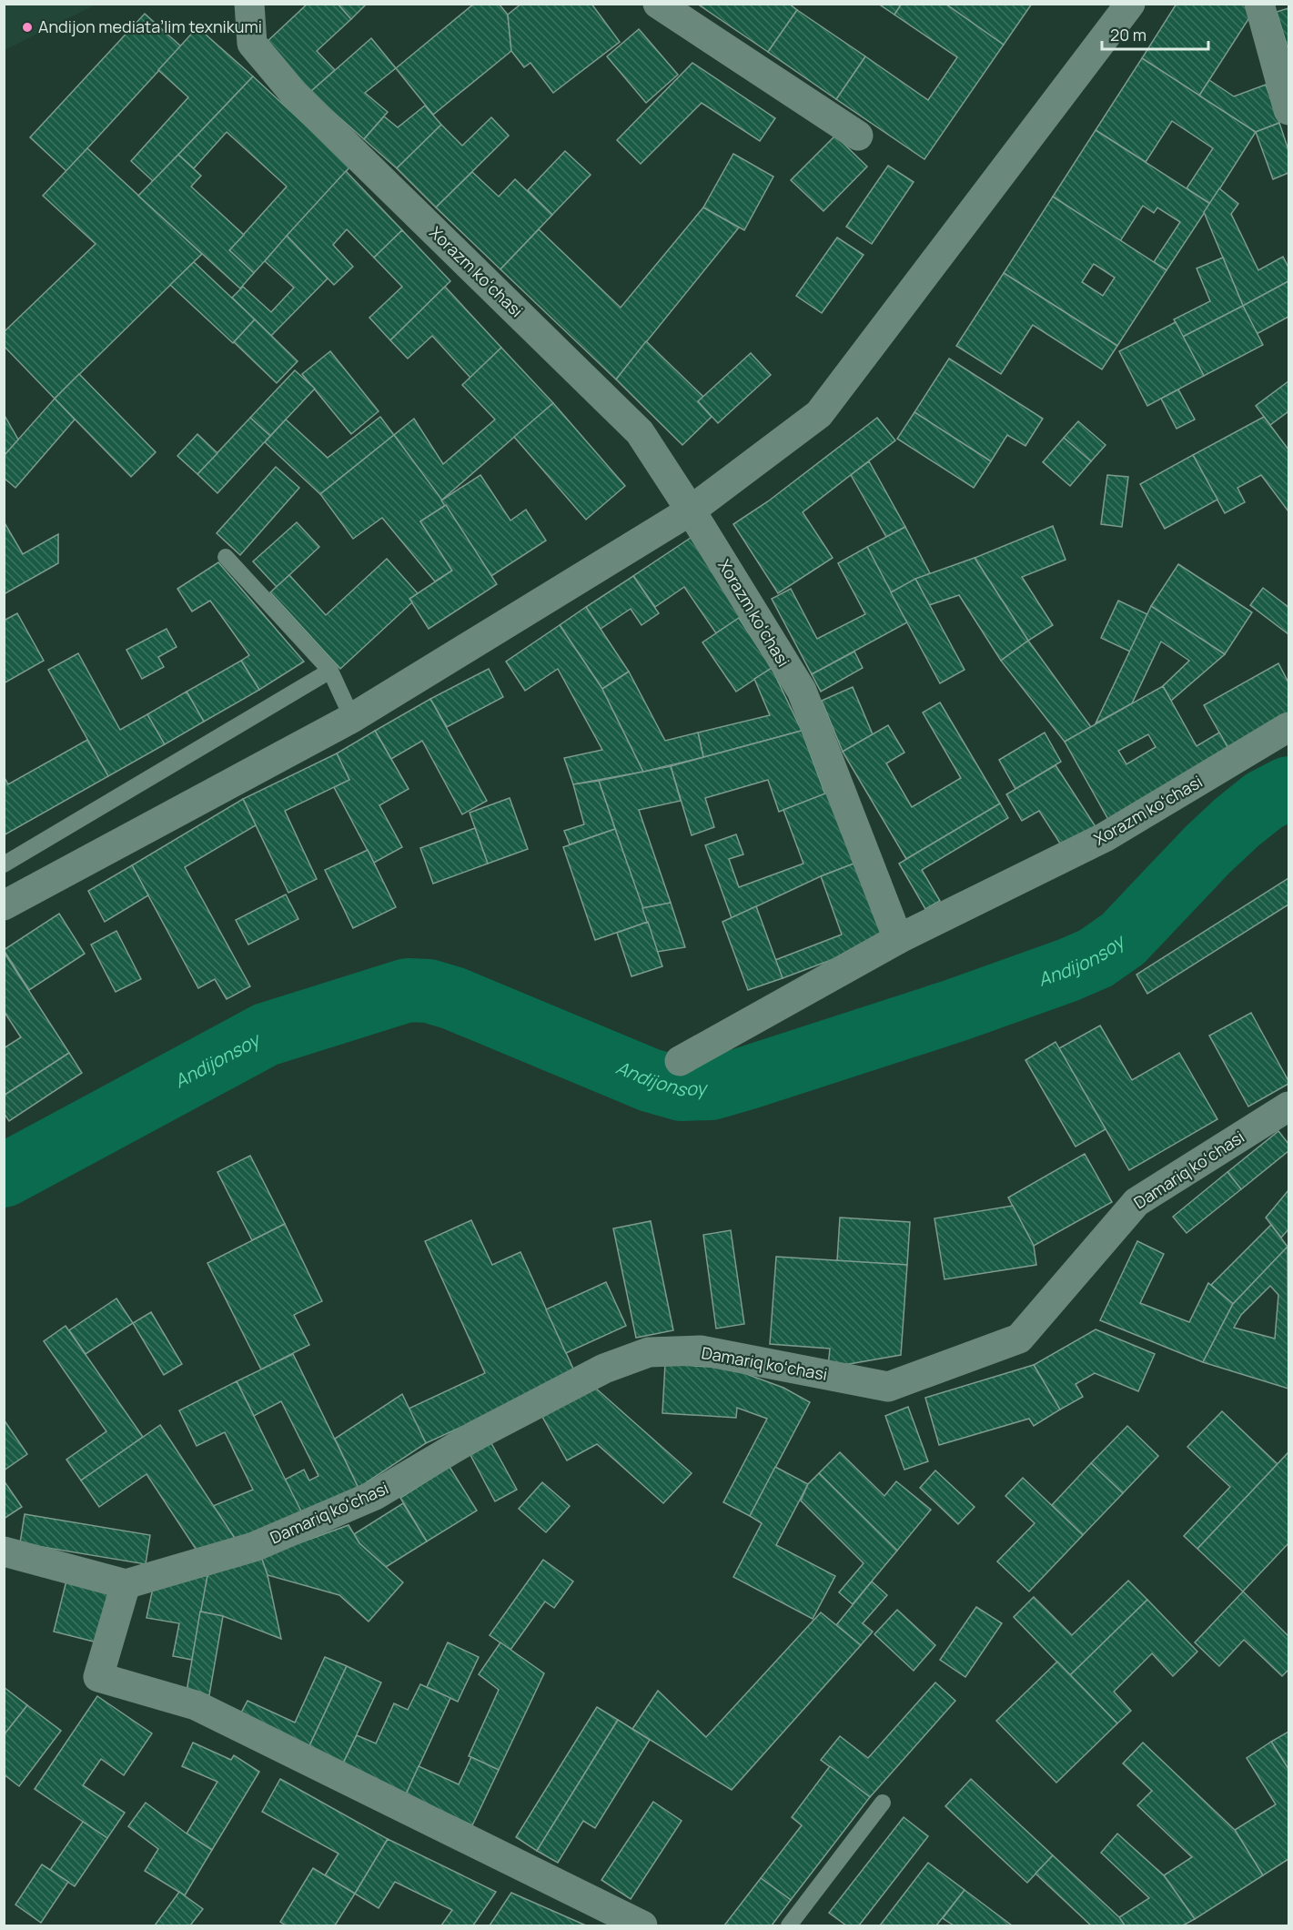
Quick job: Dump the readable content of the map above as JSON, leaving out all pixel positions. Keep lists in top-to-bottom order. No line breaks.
{"streets":{"street":["Xorazm koʻchasi","Damariq koʻchasi"]},"water":["Andijonsoy"],"places":["Andijon mediataʼlim texnikumi"],"scale_bar":"20 m"}
